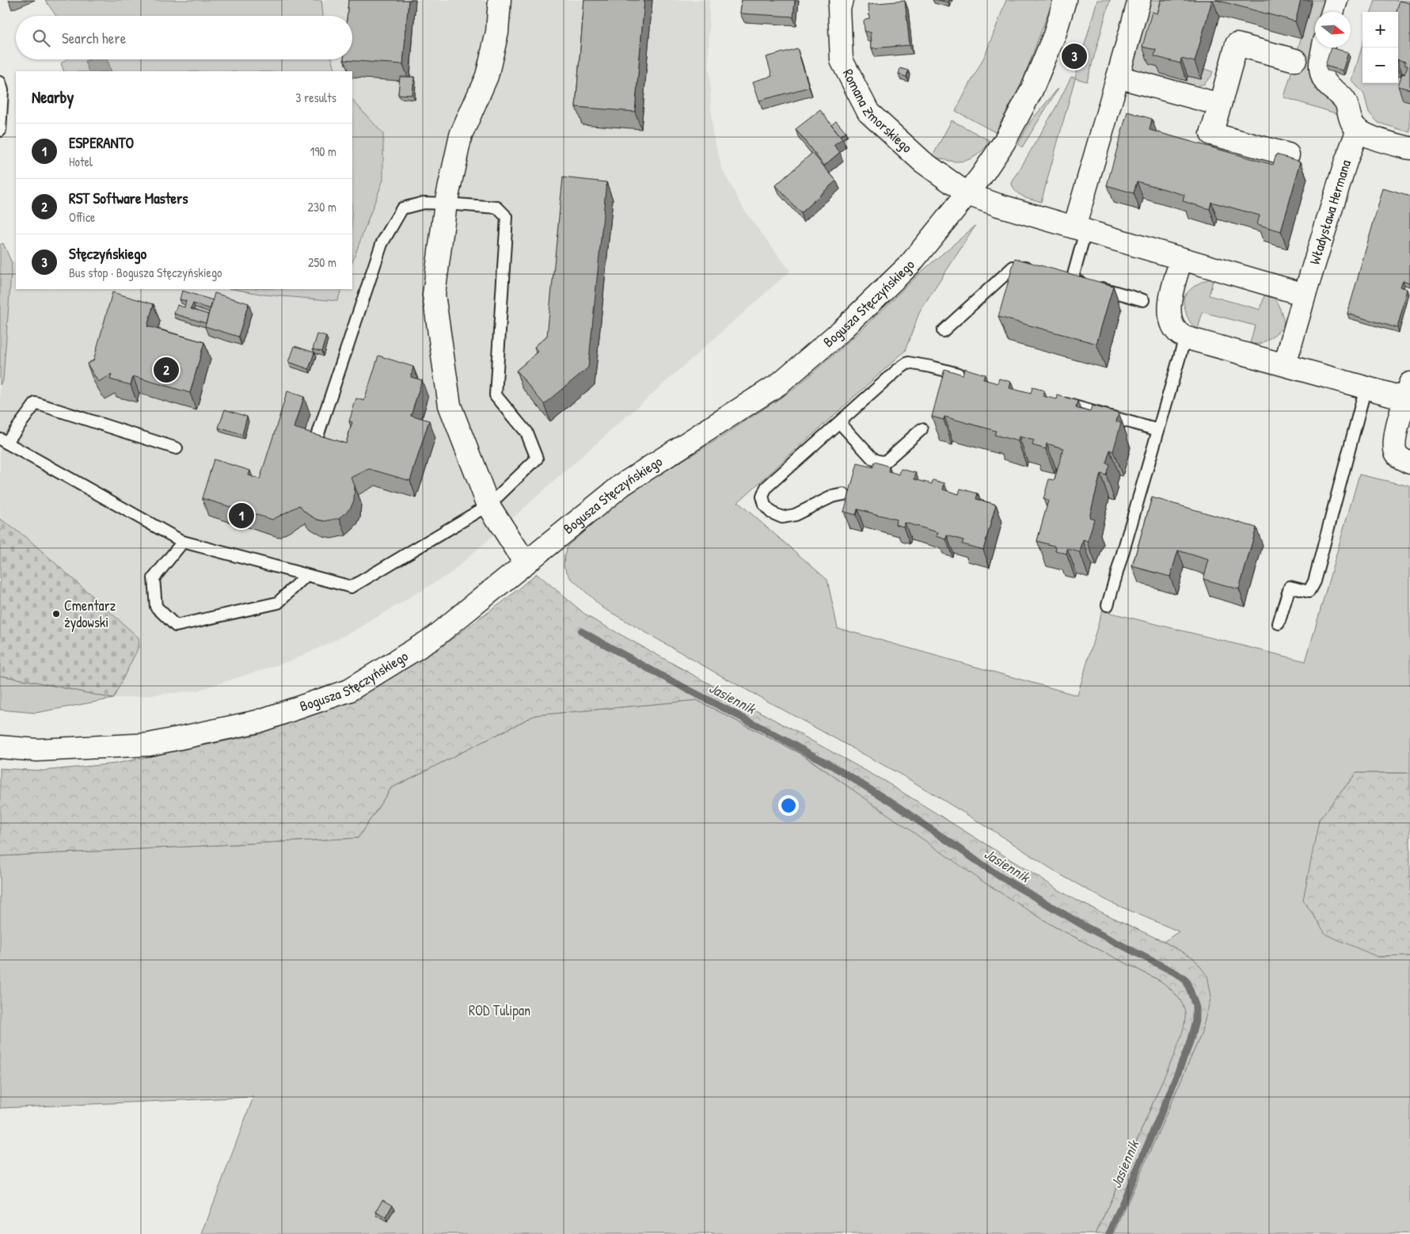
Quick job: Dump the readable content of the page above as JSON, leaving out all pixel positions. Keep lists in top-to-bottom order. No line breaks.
{"streets":{"street":["Romana Zmorskiego","Władysława Hermana","Bogusza Stęczyńskiego"]},"crossings":[["Romana Zmorskiego","Władysława Hermana"],["Romana Zmorskiego","Bogusza Stęczyńskiego"]],"water":["Jasiennik"],"parks":["ROD Tulipan"],"places":["Cmentarz żydowski"],"north":"right","page":{"map_buttons":["+","−"],"search":"Search here","pins":["3","2","1"],"heading":["Nearby","3 results"],"list":[{"mark":"1","name":"ESPERANTO","note":"Hotel","value":"190 m"},{"mark":"2","name":"RST Software Masters","note":"Office","value":"230 m"},{"mark":"3","name":"Stęczyńskiego","note":"Bus stop · Bogusza Stęczyńskiego","value":"250 m"}]}}
